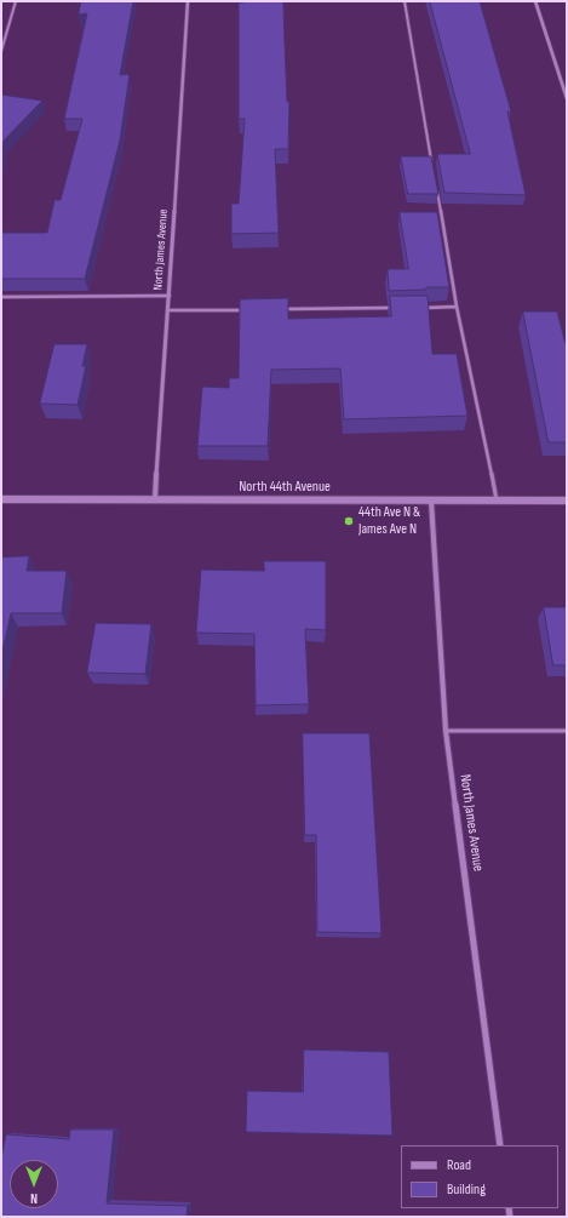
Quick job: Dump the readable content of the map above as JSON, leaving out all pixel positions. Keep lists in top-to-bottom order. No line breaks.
{"streets":{"street":["North James Avenue","North 44th Avenue"]},"crossings":[["North James Avenue","North 44th Avenue"]],"places":["44th Ave N & James Ave N"],"legend":["Road","Building"],"north":"bottom"}
